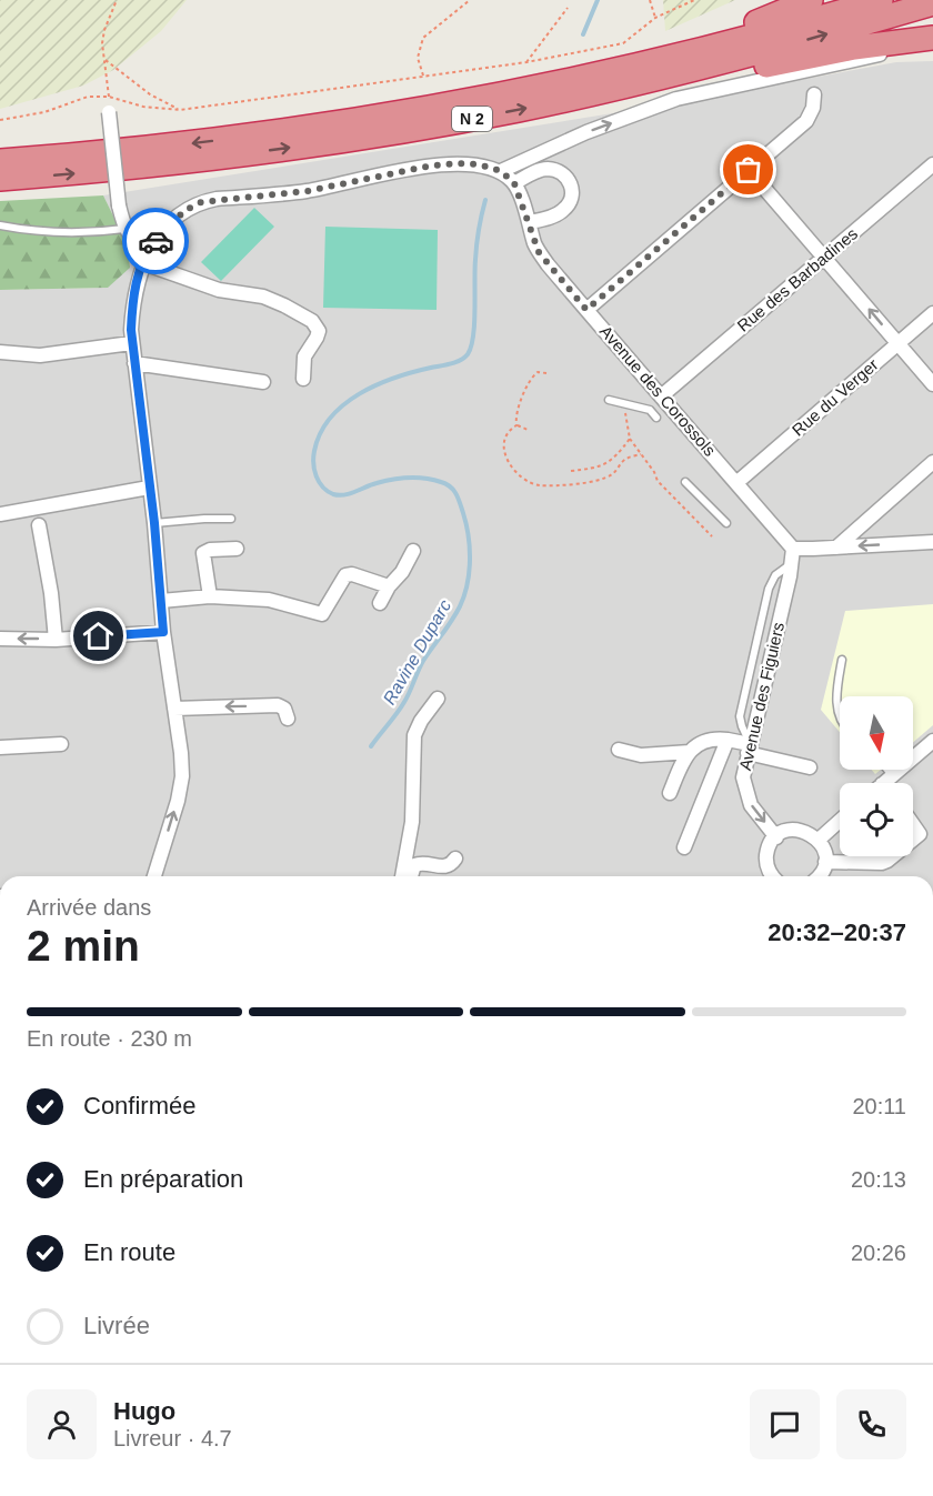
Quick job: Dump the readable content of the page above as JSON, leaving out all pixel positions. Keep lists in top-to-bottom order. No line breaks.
{"streets":{"highway":["N 2"],"street":["Rue des Barbadines","Avenue des Corossols","Rue du Verger","Avenue des Figuiers"]},"crossings":[["Rue des Barbadines","Avenue des Corossols"],["Avenue des Corossols","Rue du Verger"],["Avenue des Corossols","Avenue des Figuiers"]],"water":["Ravine Duparc"],"north":"bottom","page":{"heading":["2 min","Arrivée dans","20:32–20:37"],"panel":["Hugo","Livreur · 4.7"],"bar":"En route · 230 m","list":[["Confirmée","20:11"],["En préparation","20:13"],["En route","20:26"],"Livrée"]}}
